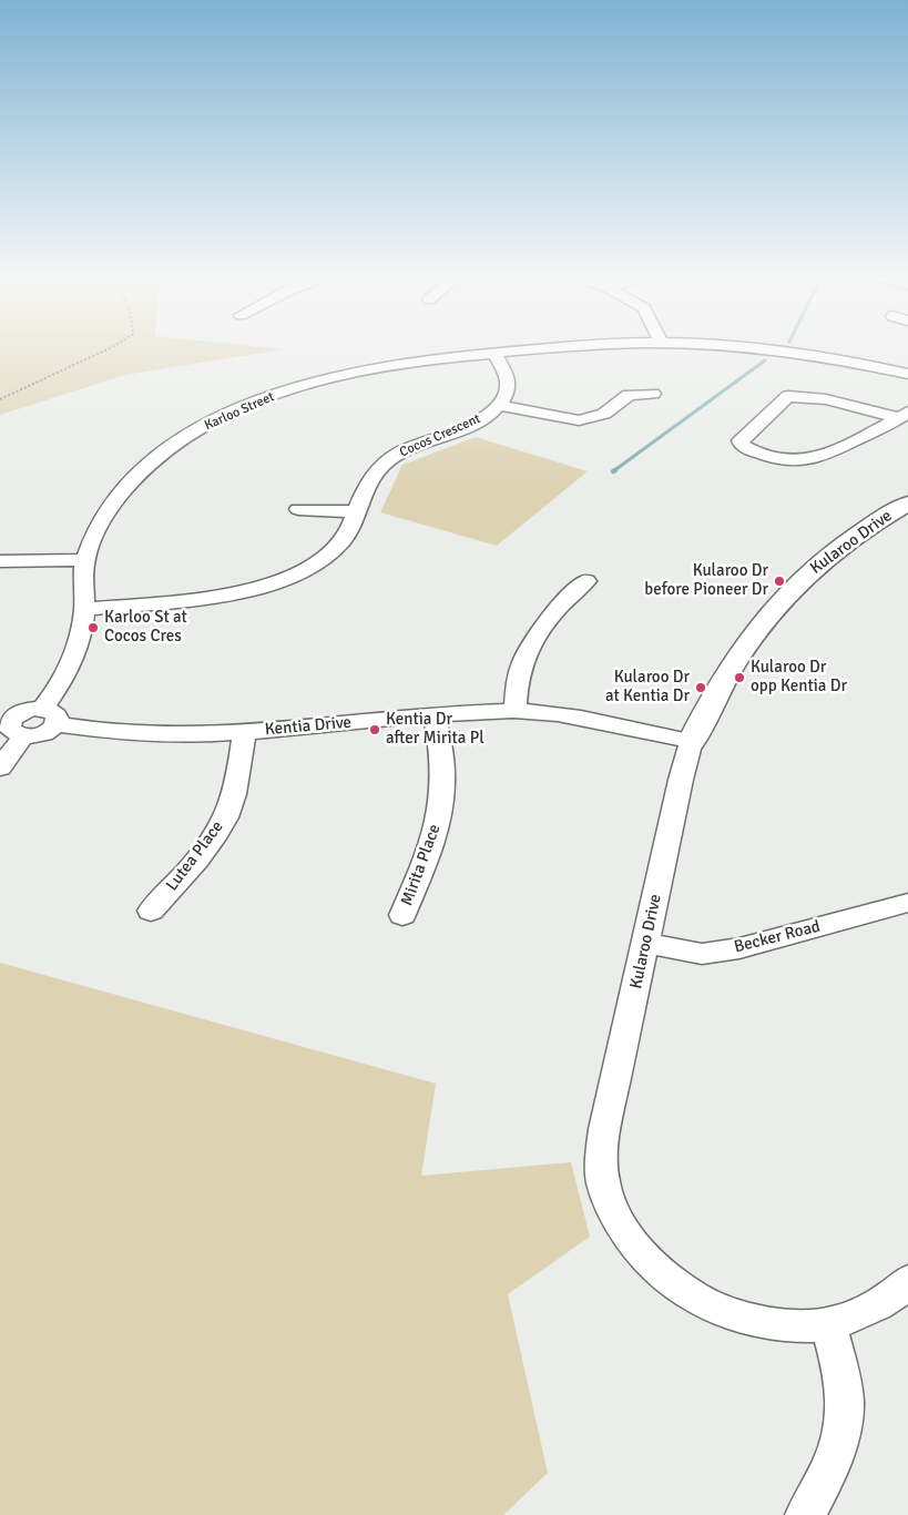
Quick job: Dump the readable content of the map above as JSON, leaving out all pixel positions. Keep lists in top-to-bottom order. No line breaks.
{"streets":{"main road":["Kularoo Drive"],"street":["Karloo Street","Cocos Crescent","Kentia Drive","Lutea Place","Mirita Place","Becker Road"]},"crossings":[["Karloo Street","Cocos Crescent"],["Karloo Street","Kentia Drive"],["Kularoo Drive","Kentia Drive"],["Kularoo Drive","Becker Road"],["Kentia Drive","Lutea Place"],["Kentia Drive","Mirita Place"]],"places":["Kularoo Dr before Pioneer Dr","Karloo St at Cocos Cres","Kularoo Dr opp Kentia Dr","Kularoo Dr at Kentia Dr","Kentia Dr after Mirita Pl"]}
